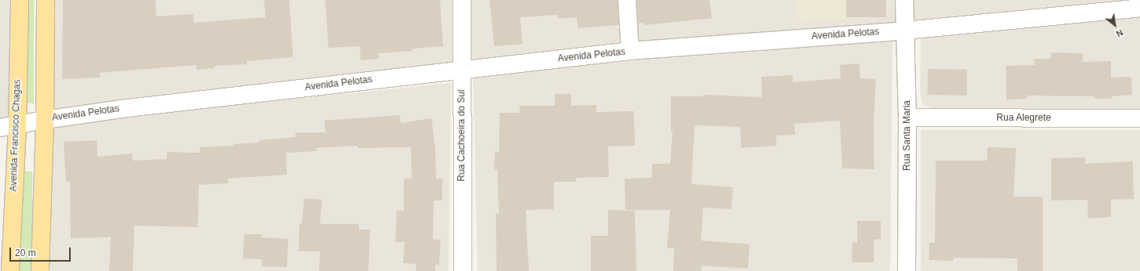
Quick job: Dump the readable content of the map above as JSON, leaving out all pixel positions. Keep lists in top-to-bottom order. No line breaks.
{"streets":{"main road":["Avenida Francisco Chagas"],"street":["Avenida Pelotas","Rua Alegrete","Rua Cachoeira do Sul","Rua Santa Maria"]},"crossings":[["Avenida Pelotas","Avenida Francisco Chagas"],["Avenida Pelotas","Rua Cachoeira do Sul"],["Avenida Pelotas","Rua Santa Maria"],["Rua Alegrete","Rua Santa Maria"]],"scale_bar":"20 m","north":"bottom right"}
